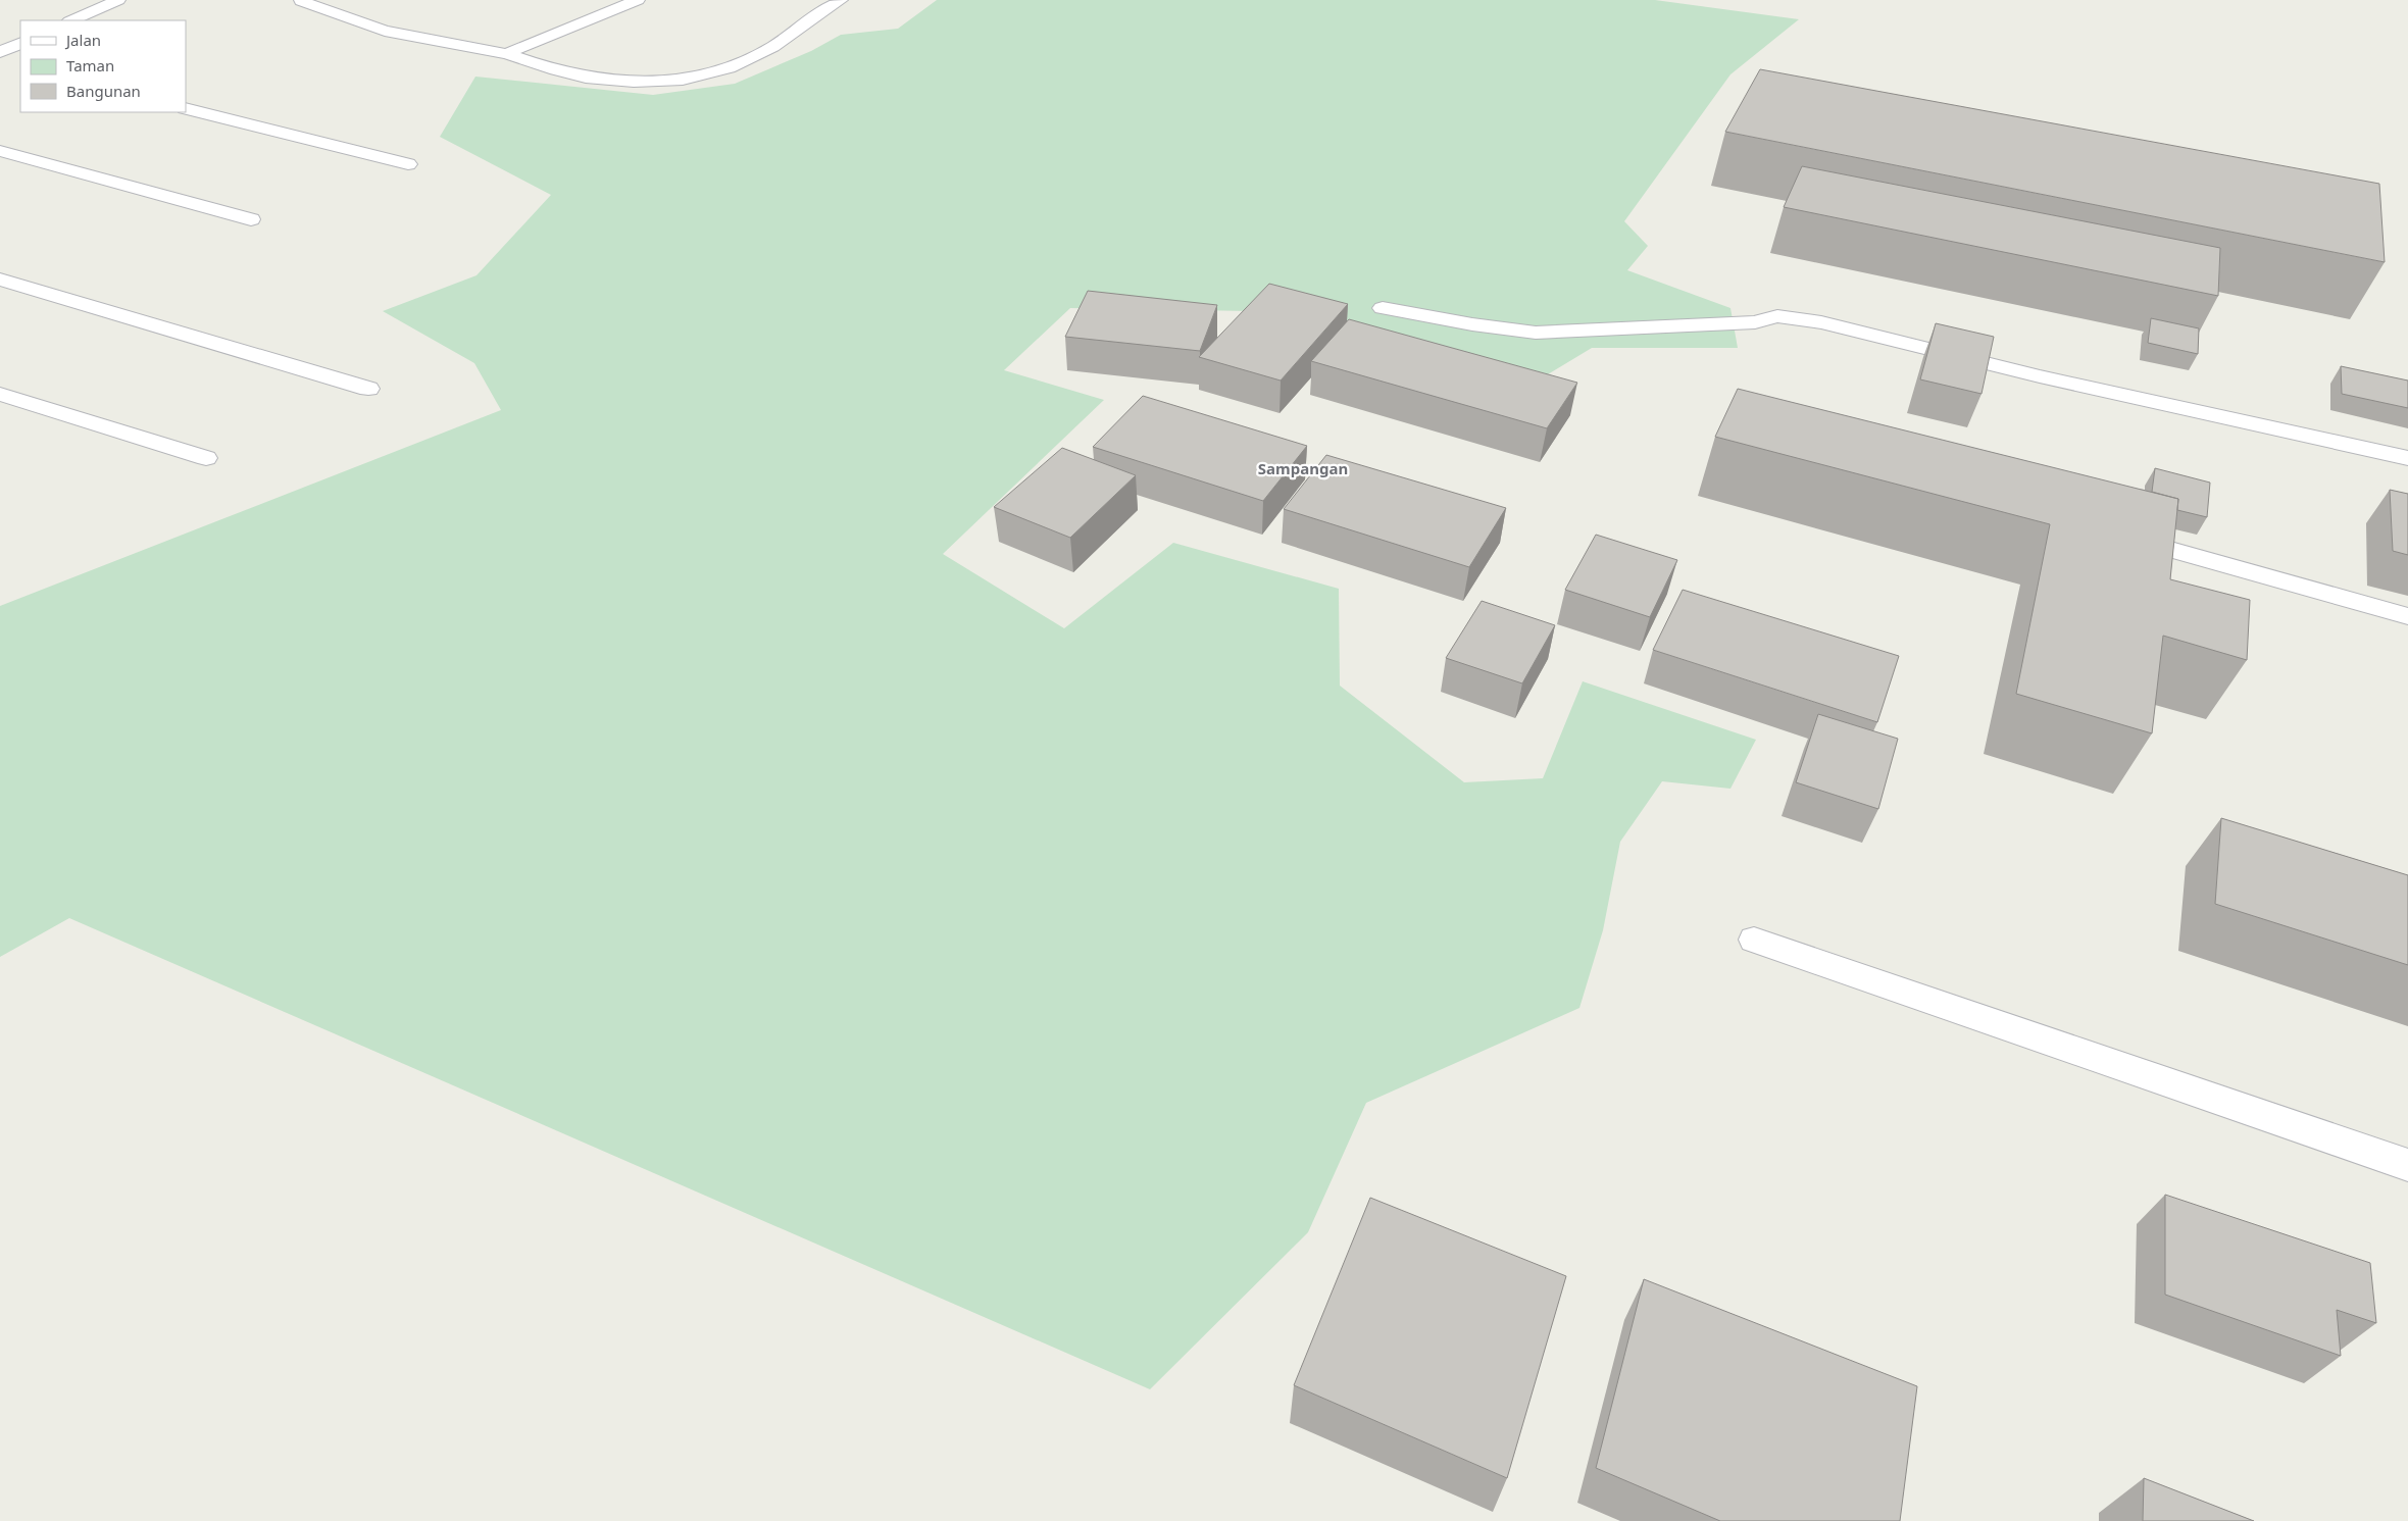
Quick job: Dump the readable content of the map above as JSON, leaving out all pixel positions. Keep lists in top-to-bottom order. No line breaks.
{"districts":["Sampangan"],"legend":["Jalan","Taman","Bangunan"]}
